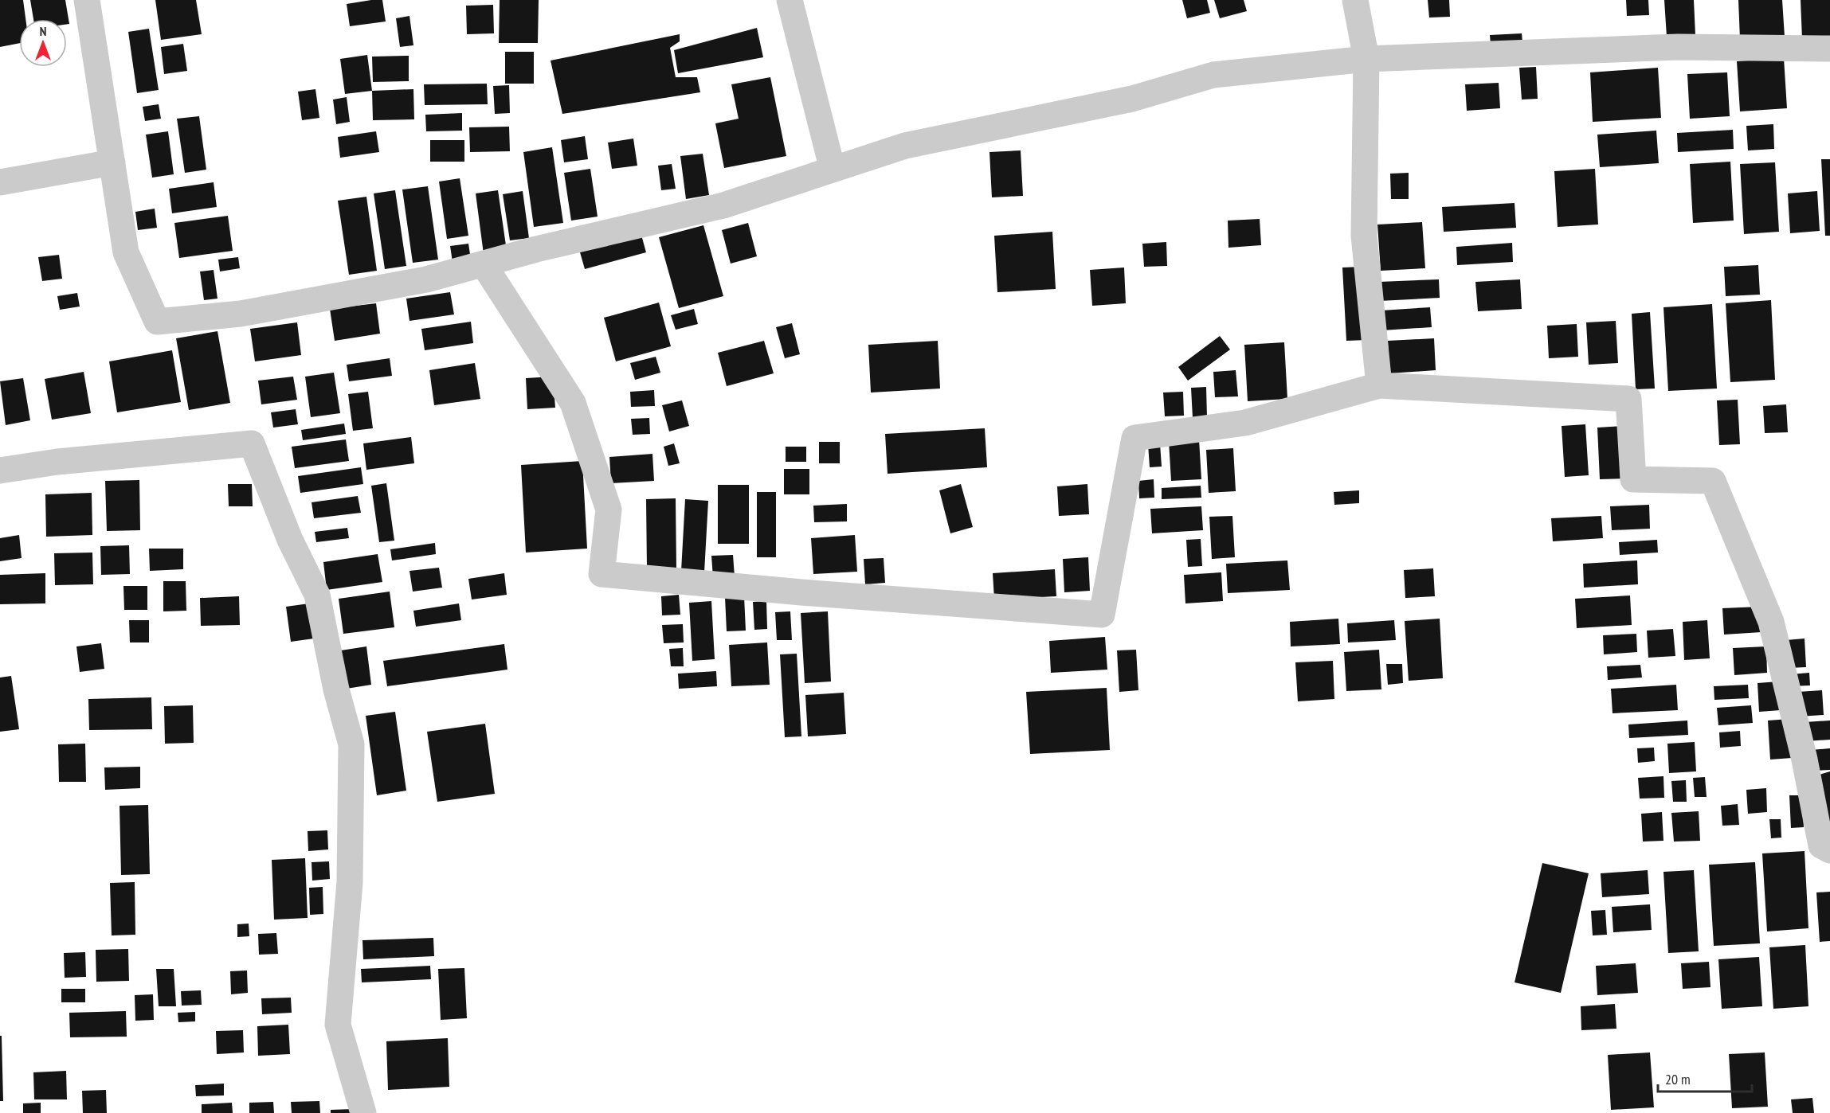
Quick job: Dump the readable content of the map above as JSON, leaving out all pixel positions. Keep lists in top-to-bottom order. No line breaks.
{"scale_bar":"20 m","north":"top"}
